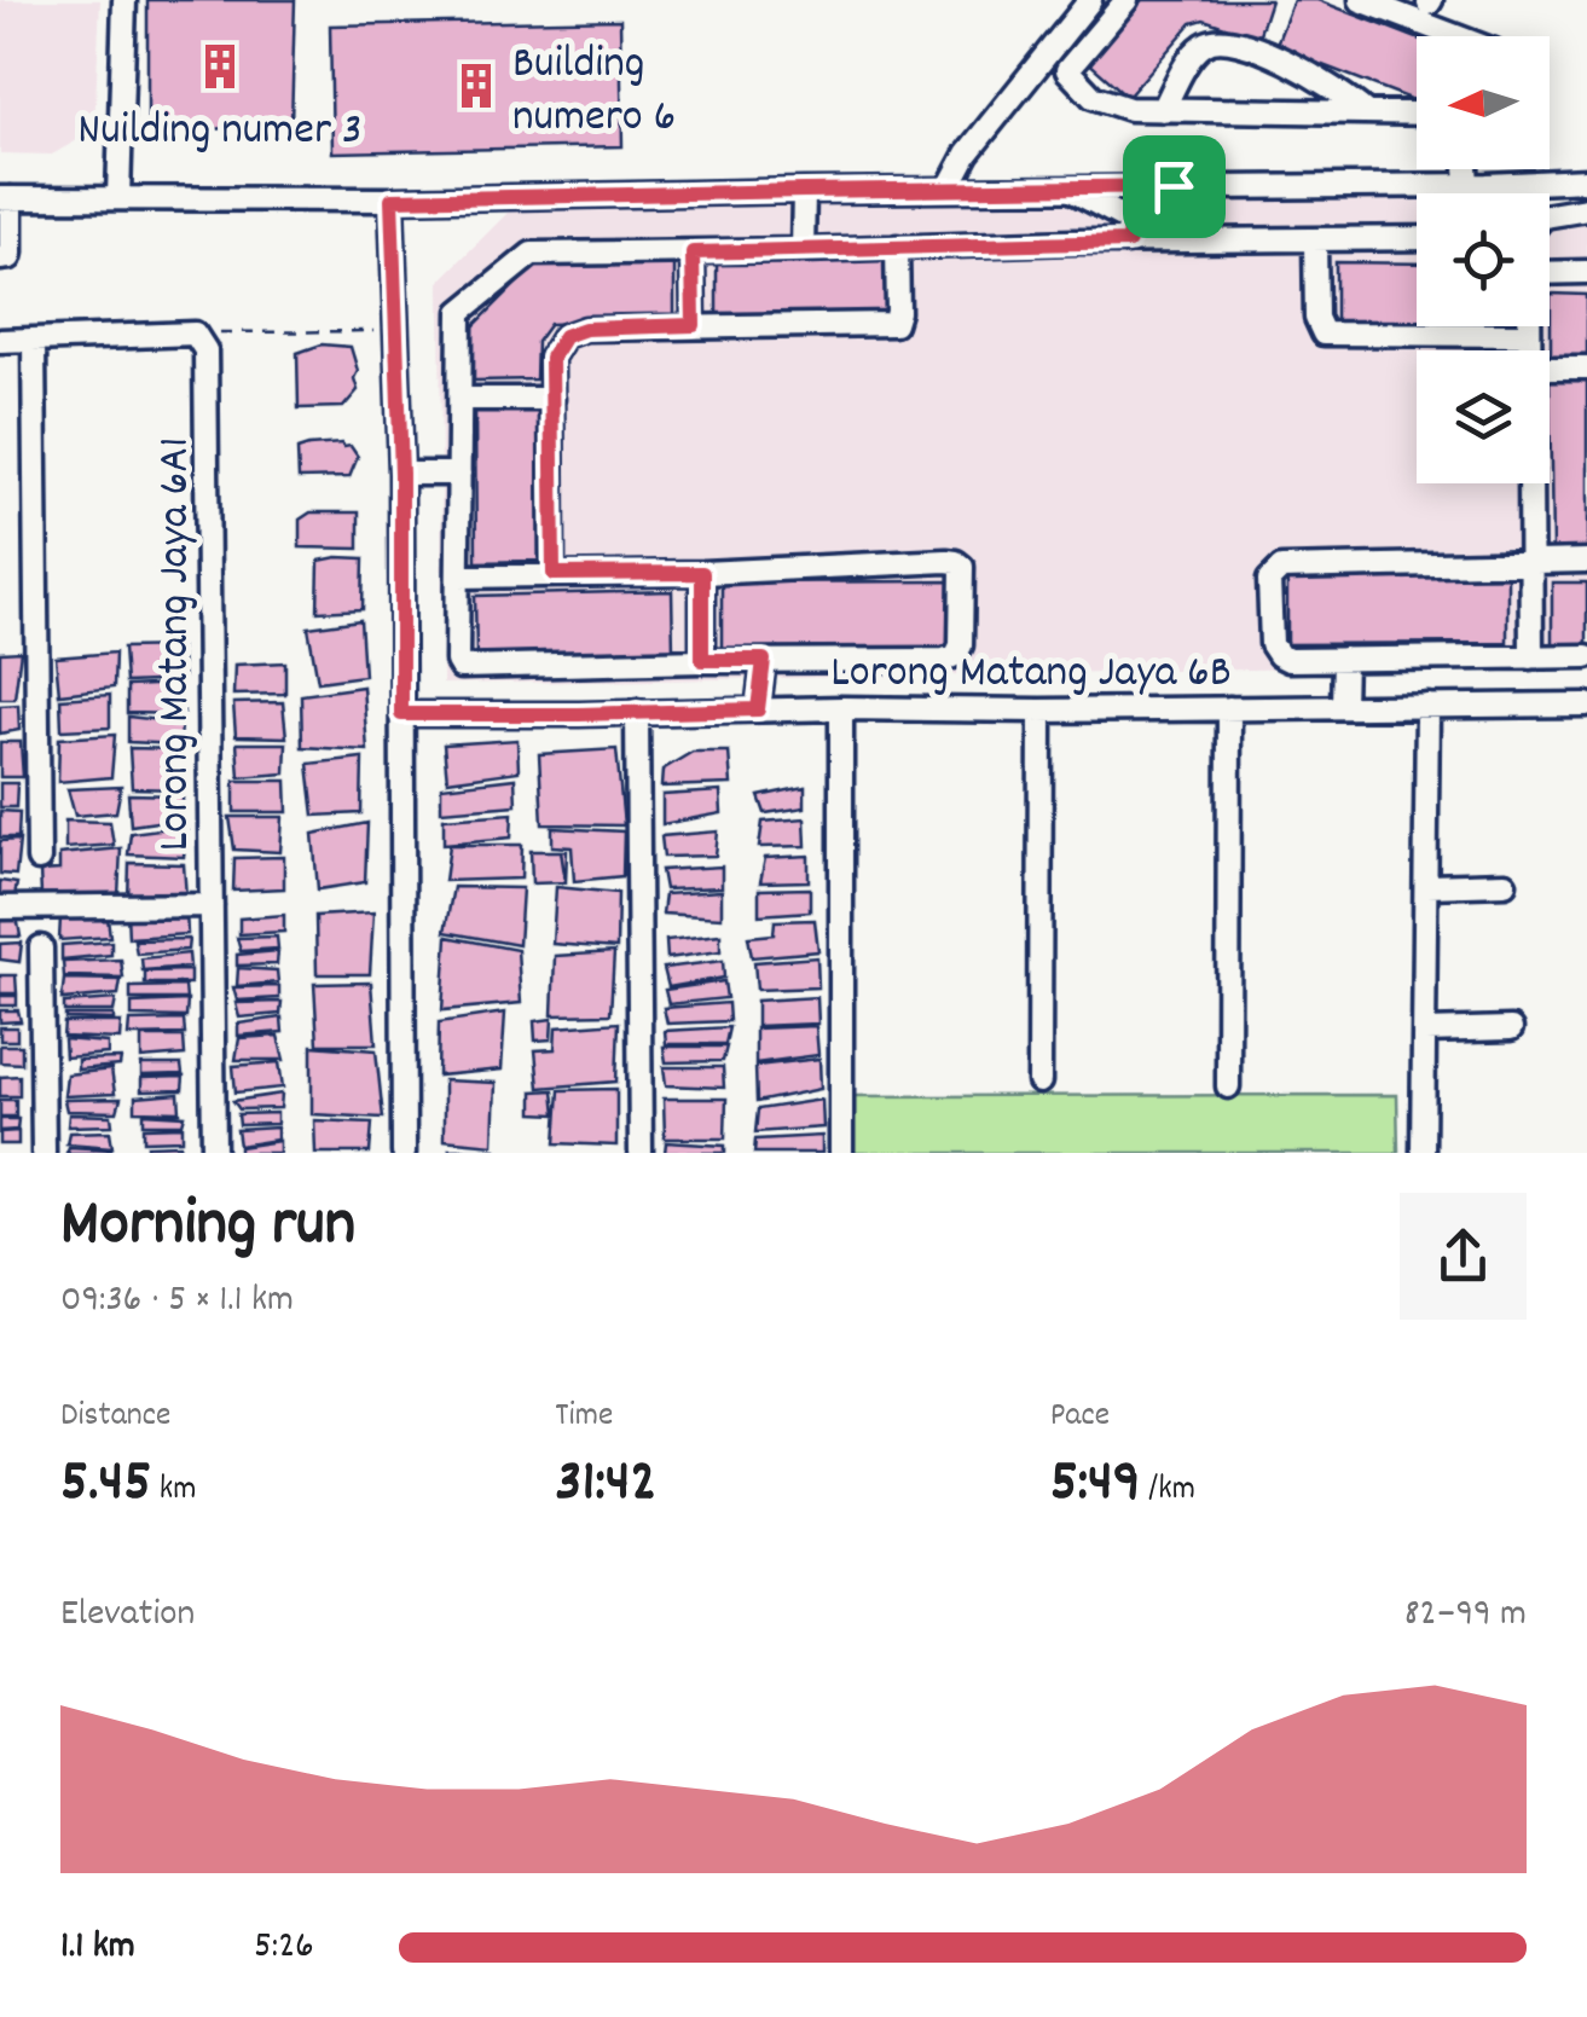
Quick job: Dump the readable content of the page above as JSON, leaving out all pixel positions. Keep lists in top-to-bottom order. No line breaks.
{"streets":{"street":["Lorong Matang Jaya 6A1","Lorong Matang Jaya 6B"]},"places":{"building":["Nuilding numer 3","Building numero 6"]},"north":"left","page":{"heading":["Morning run","09:36 · 5 × 1.1 km"],"stats":[["Distance","5.45 km"],["Time","31:42"],["Pace","5:49 /km"]],"chart":["Elevation","82–99 m"],"list":[{"name":"1.1 km","note":"5:26"}]}}
